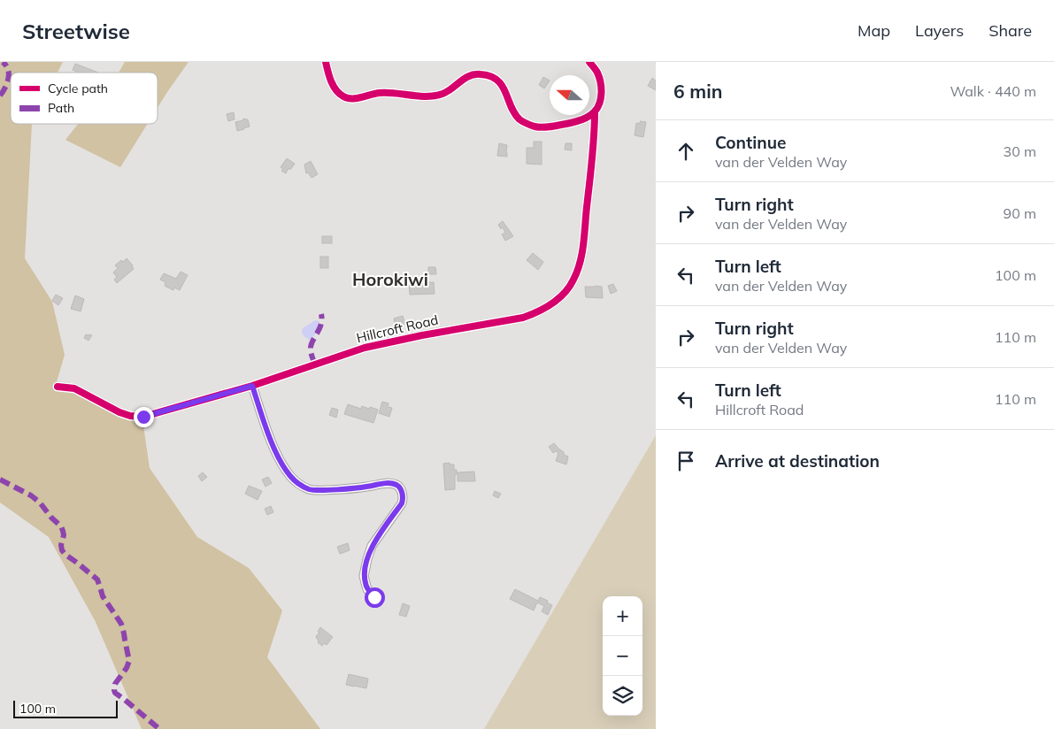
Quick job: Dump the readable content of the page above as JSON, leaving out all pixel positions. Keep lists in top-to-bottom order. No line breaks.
{"streets":{"street":["Hillcroft Road"]},"districts":["Horokiwi"],"legend":["Cycle path","Path"],"scale_bar":"100 m","north":"left","page":{"header":"Streetwise","nav":["Map","Layers","Share"],"heading":["6 min","Walk · 440 m"],"list":[["Continue","van der Velden Way","30 m"],["Turn right","van der Velden Way","90 m"],["Turn left","van der Velden Way","100 m"],["Turn right","van der Velden Way","110 m"],["Turn left","Hillcroft Road","110 m"],"Arrive at destination"],"map_buttons":["+","−"],"scale":"100 m"}}
